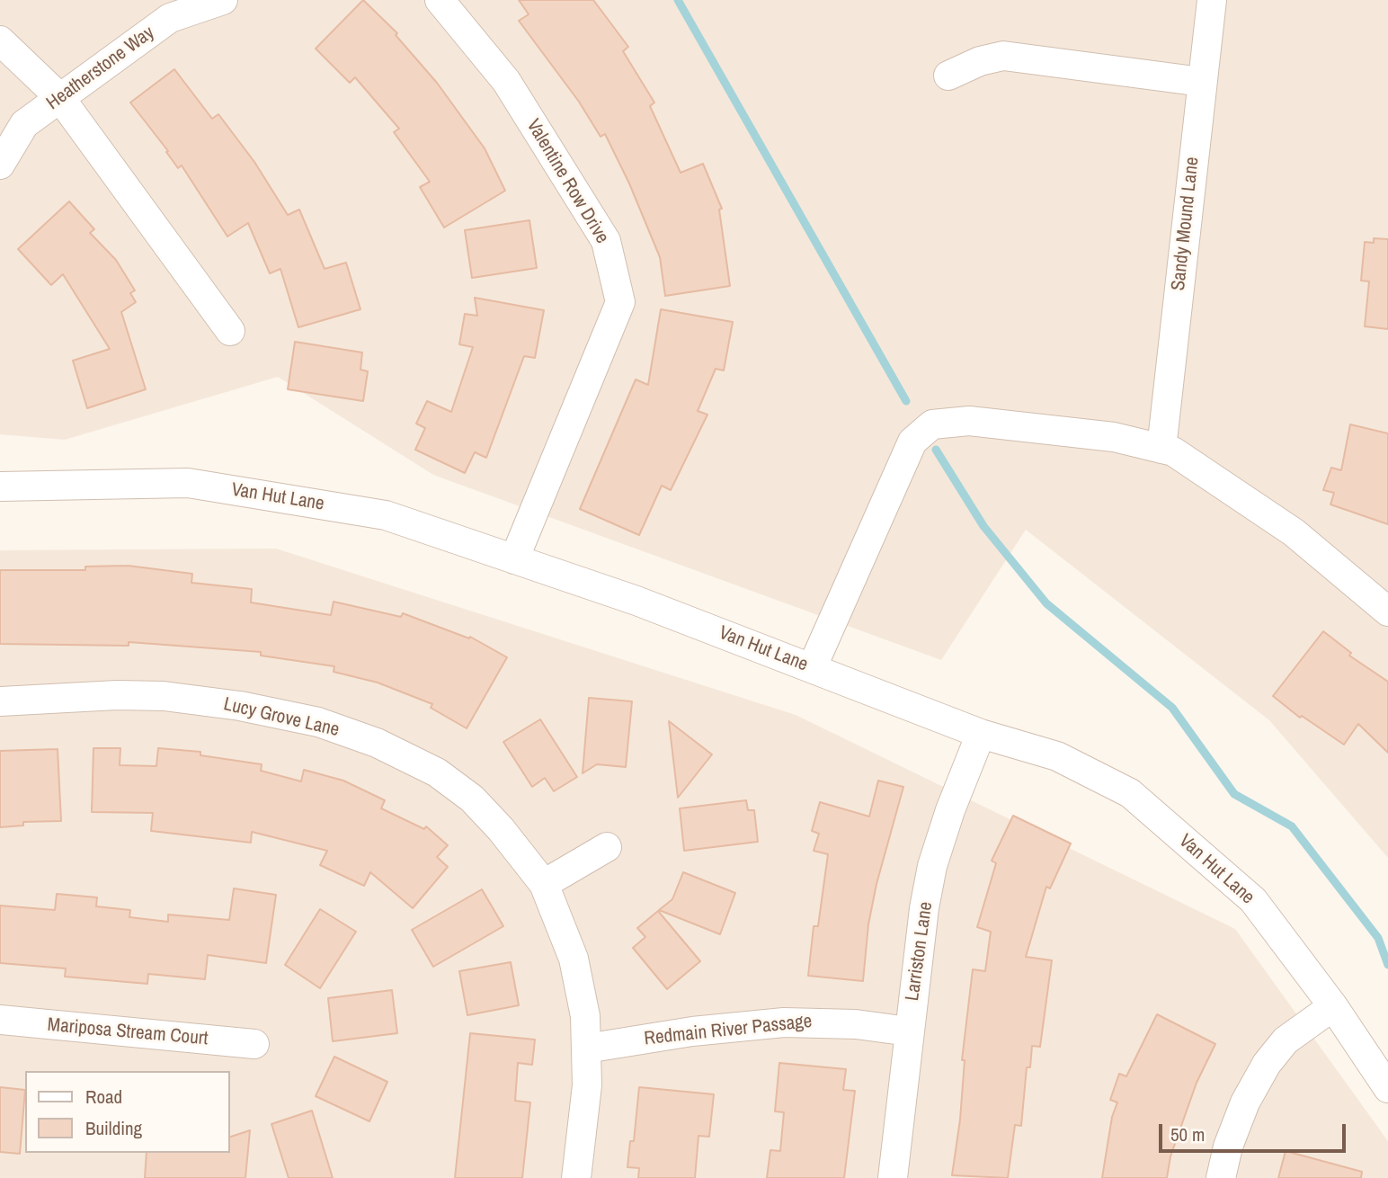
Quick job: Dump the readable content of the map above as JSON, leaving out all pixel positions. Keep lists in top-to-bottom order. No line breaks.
{"streets":{"street":["Heatherstone Way","Valentine Row Drive","Sandy Mound Lane","Van Hut Lane","Lucy Grove Lane","Larriston Lane","Redmain River Passage","Mariposa Stream Court"]},"crossings":[["Valentine Row Drive","Van Hut Lane"],["Van Hut Lane","Larriston Lane"],["Lucy Grove Lane","Redmain River Passage"],["Larriston Lane","Redmain River Passage"]],"legend":["Road","Building"],"scale_bar":"50 m"}
